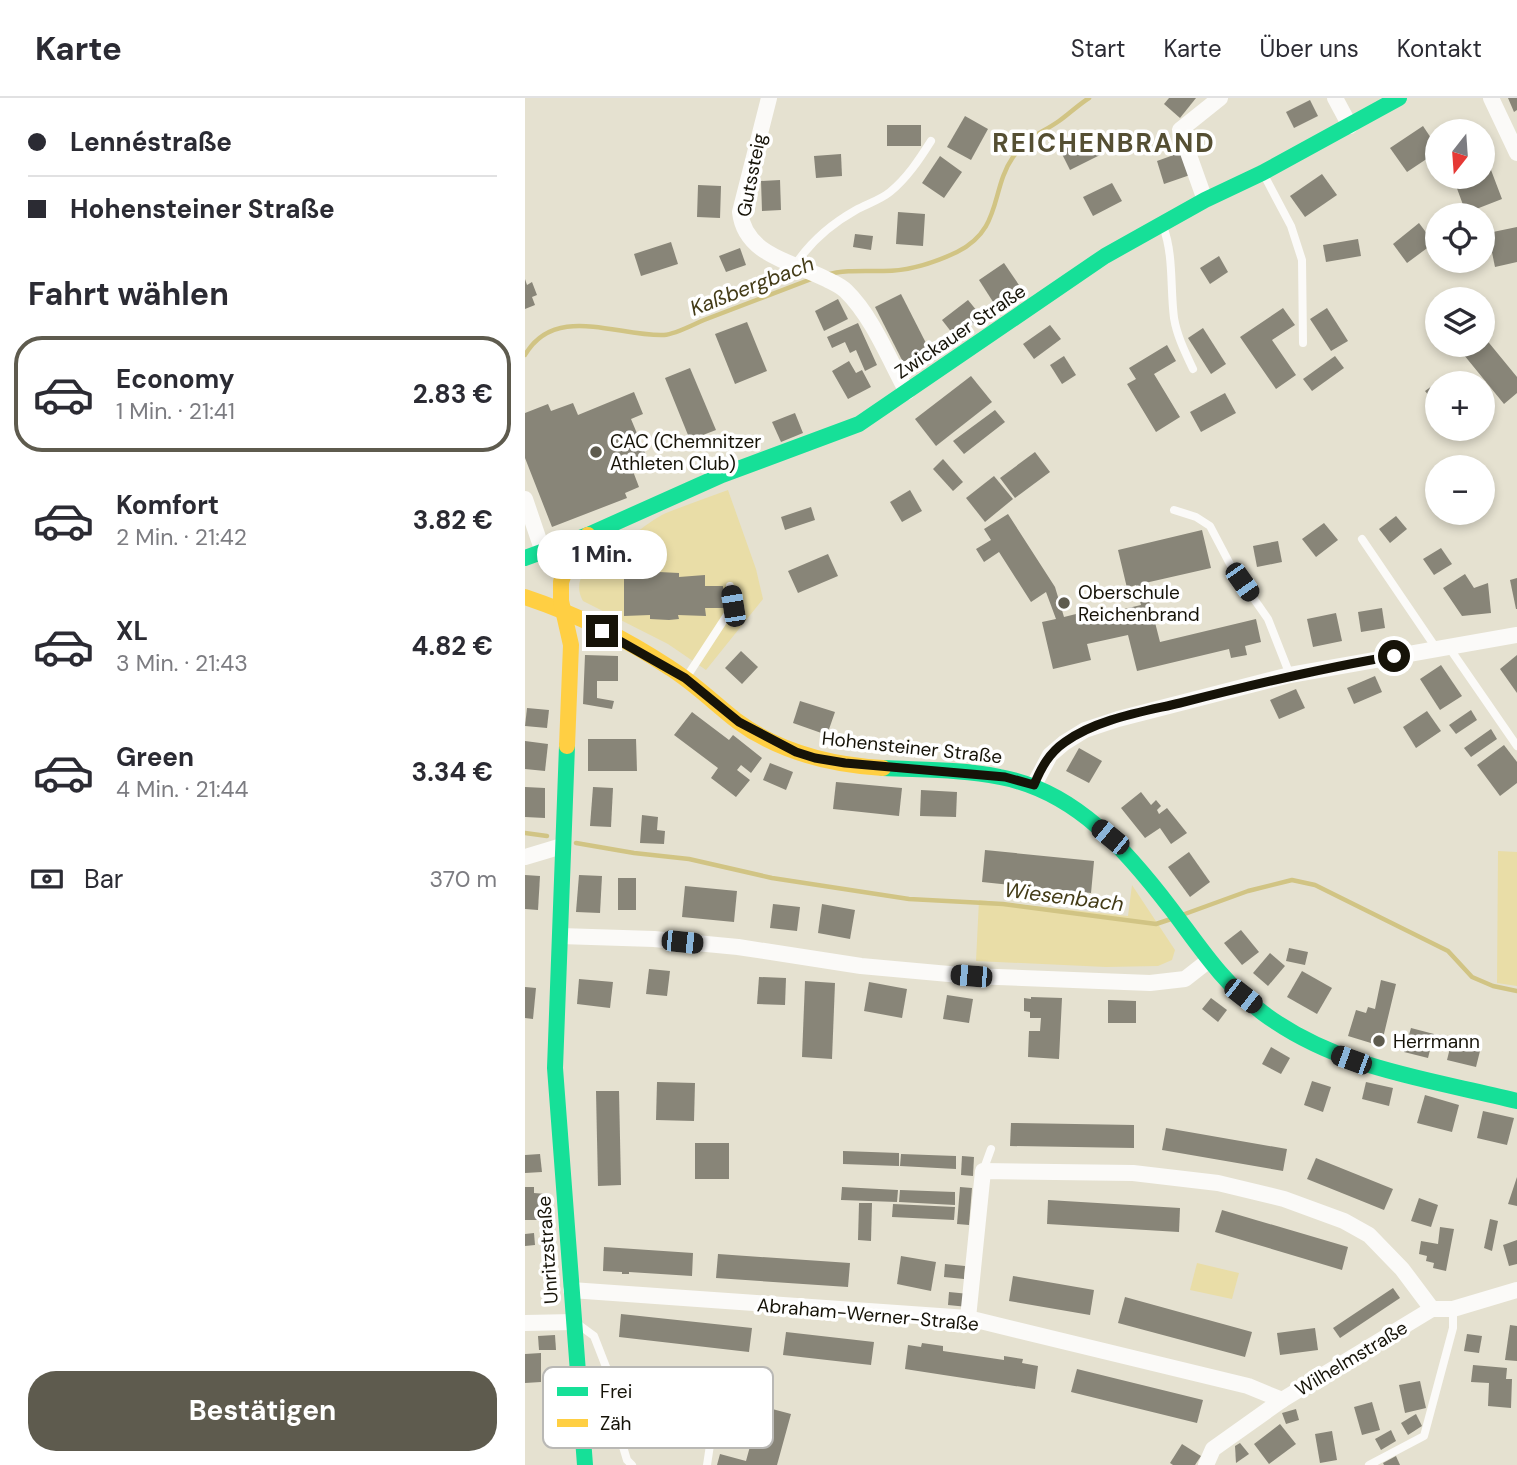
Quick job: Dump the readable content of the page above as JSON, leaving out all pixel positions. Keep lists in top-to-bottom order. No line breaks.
{"streets":{"main road":["Zwickauer Straße","Hohensteiner Straße","Unritzstraße"],"street":["Gutssteig","Abraham-Werner-Straße","Wilhelmstraße"]},"crossings":[["Gutssteig","Zwickauer Straße"],["Hohensteiner Straße","Unritzstraße"],["Unritzstraße","Abraham-Werner-Straße"],["Abraham-Werner-Straße","Wilhelmstraße"]],"districts":["REICHENBRAND"],"water":["Kaßbergbach","Wiesenbach"],"places":["CAC (Chemnitzer Athleten Club)","Oberschule Reichenbrand","Herrmann"],"legend":["Frei","Zäh"],"north":"bottom","page":{"header":"Karte","nav":["Start","Karte","Über uns","Kontakt"],"banner":["Lennéstraße","Hohensteiner Straße"],"map_buttons":["+","−"],"heading":"Fahrt wählen","list":[{"name":"Economy","note":"1 Min. · 21:41","value":"2.83 €"},{"name":"Komfort","note":"2 Min. · 21:42","value":"3.82 €"},{"name":"XL","note":"3 Min. · 21:43","value":"4.82 €"},{"name":"Green","note":"4 Min. · 21:44","value":"3.34 €"}],"bubble":"1 Min.","pay":["Bar","370 m"],"buttons":"Bestätigen"}}
